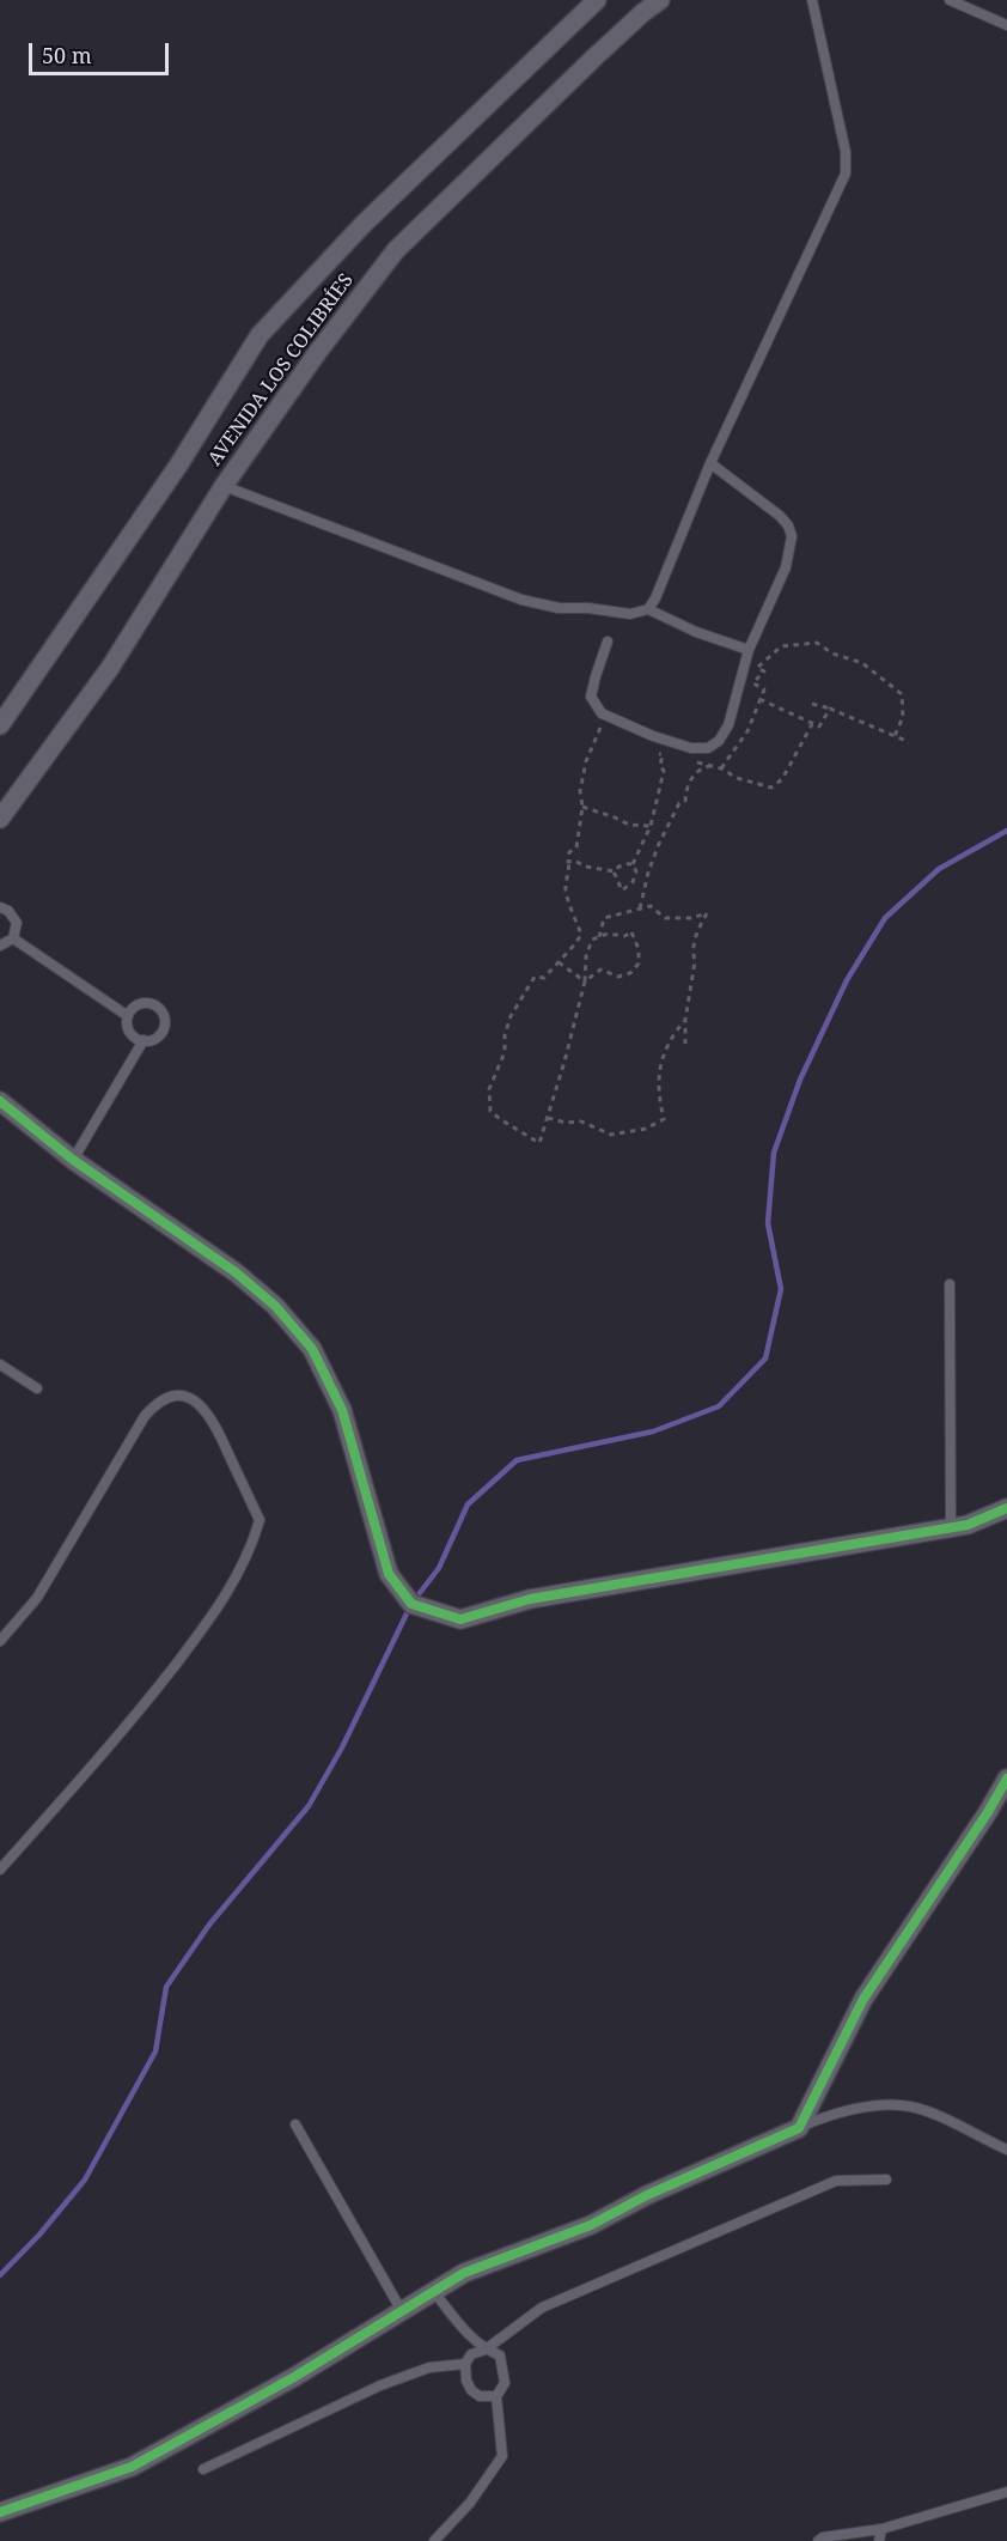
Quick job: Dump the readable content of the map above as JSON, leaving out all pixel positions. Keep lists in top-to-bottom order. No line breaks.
{"streets":{"street":["AVENIDA LOS COLIBRÍES"]},"scale_bar":"50 m"}
